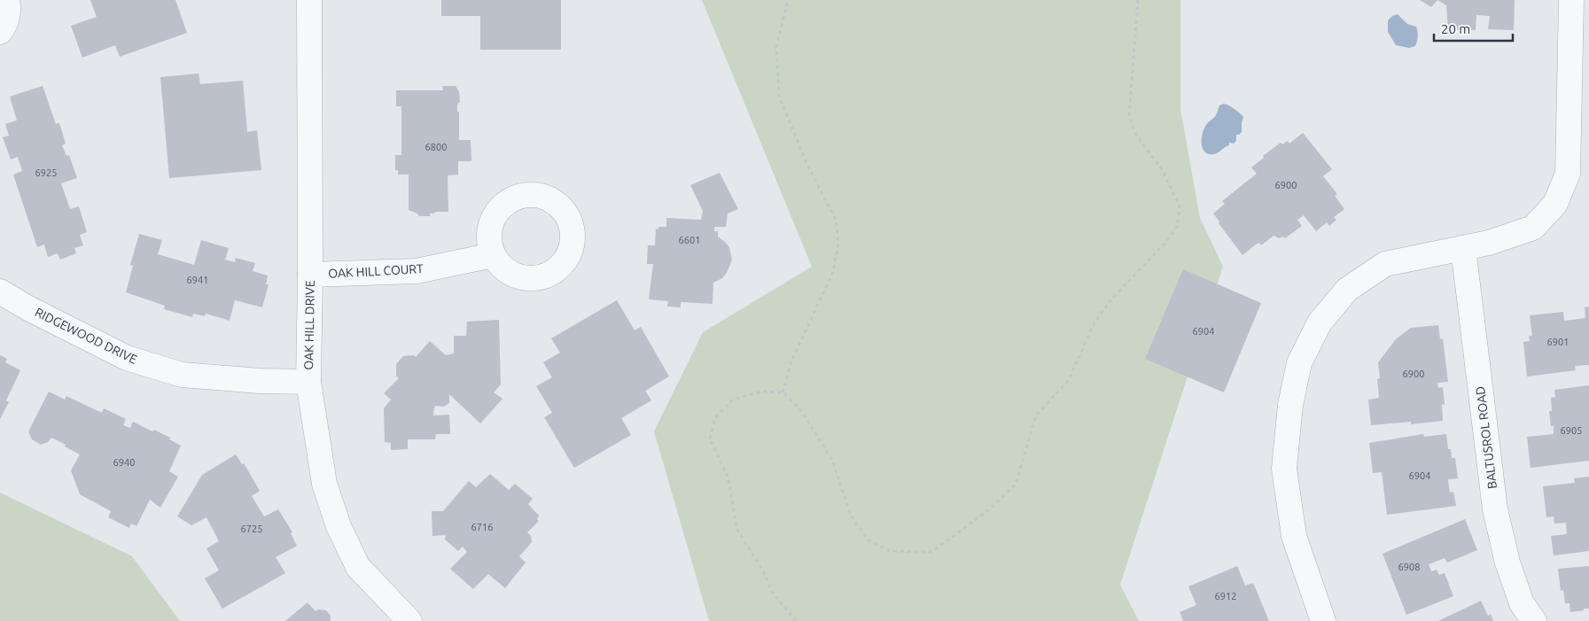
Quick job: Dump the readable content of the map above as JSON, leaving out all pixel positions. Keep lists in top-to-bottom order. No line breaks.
{"streets":{"street":["OAK HILL COURT","OAK HILL DRIVE","RIDGEWOOD DRIVE","BALTUSROL ROAD"]},"crossings":[["OAK HILL COURT","OAK HILL DRIVE"],["OAK HILL DRIVE","RIDGEWOOD DRIVE"]],"house_numbers":["6800","6925","6900","6601","6941","6904","6901","6900","6905","6940","6904","6716","6725","6908","6912"],"scale_bar":"20 m"}
